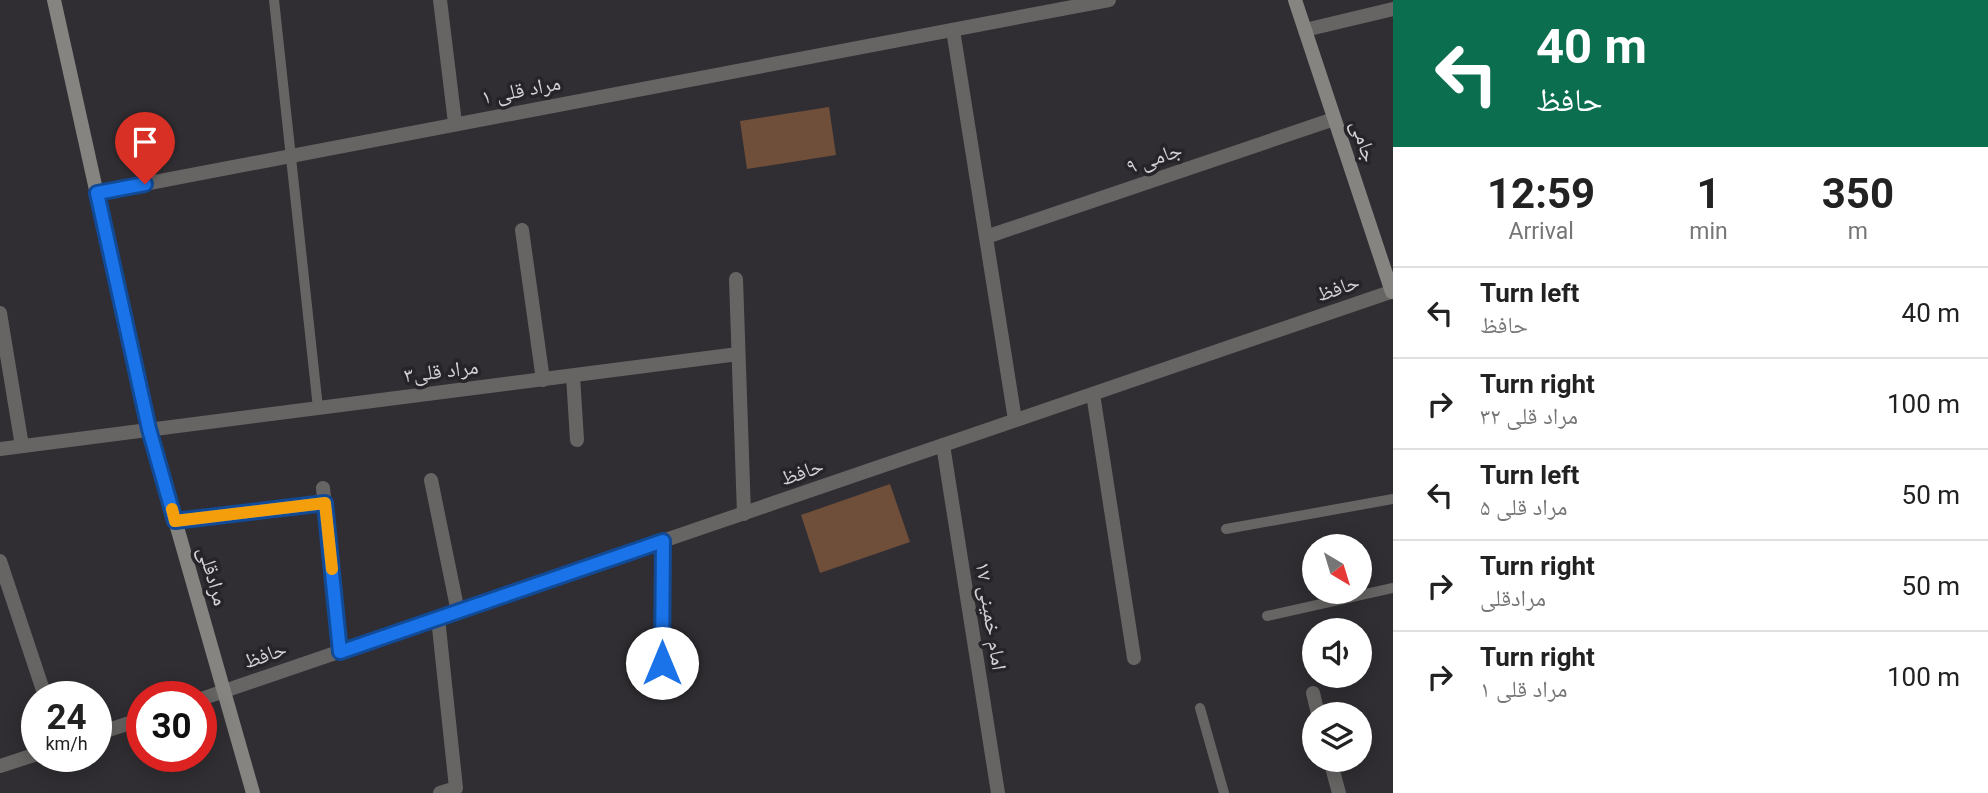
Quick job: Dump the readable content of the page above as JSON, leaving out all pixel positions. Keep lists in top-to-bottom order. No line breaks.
{"streets":{"street":["مراد قلی ۱","جامی","جامی ۹","حافظ","مراد قلی۳","مرادقلی","امام خمینی ۱۷"]},"crossings":[["مراد قلی ۱","مرادقلی"],["جامی","جامی ۹"],["جامی","حافظ"],["حافظ","مرادقلی"],["حافظ","امام خمینی ۱۷"],["مراد قلی۳","مرادقلی"]],"north":"bottom right","page":{"turn":["40 m","حافظ"],"eta":["12:59","Arrival","1","min","350","m"],"list":[{"name":"Turn left","note":"حافظ","value":"40 m"},{"name":"Turn right","note":"مراد قلی ۳۲","value":"100 m"},{"name":"Turn left","note":"مراد قلی ۵","value":"50 m"},{"name":"Turn right","note":"مرادقلی","value":"50 m"},{"name":"Turn right","note":"مراد قلی ۱","value":"100 m"}],"speed":"24 km/h","limit":"30"}}
